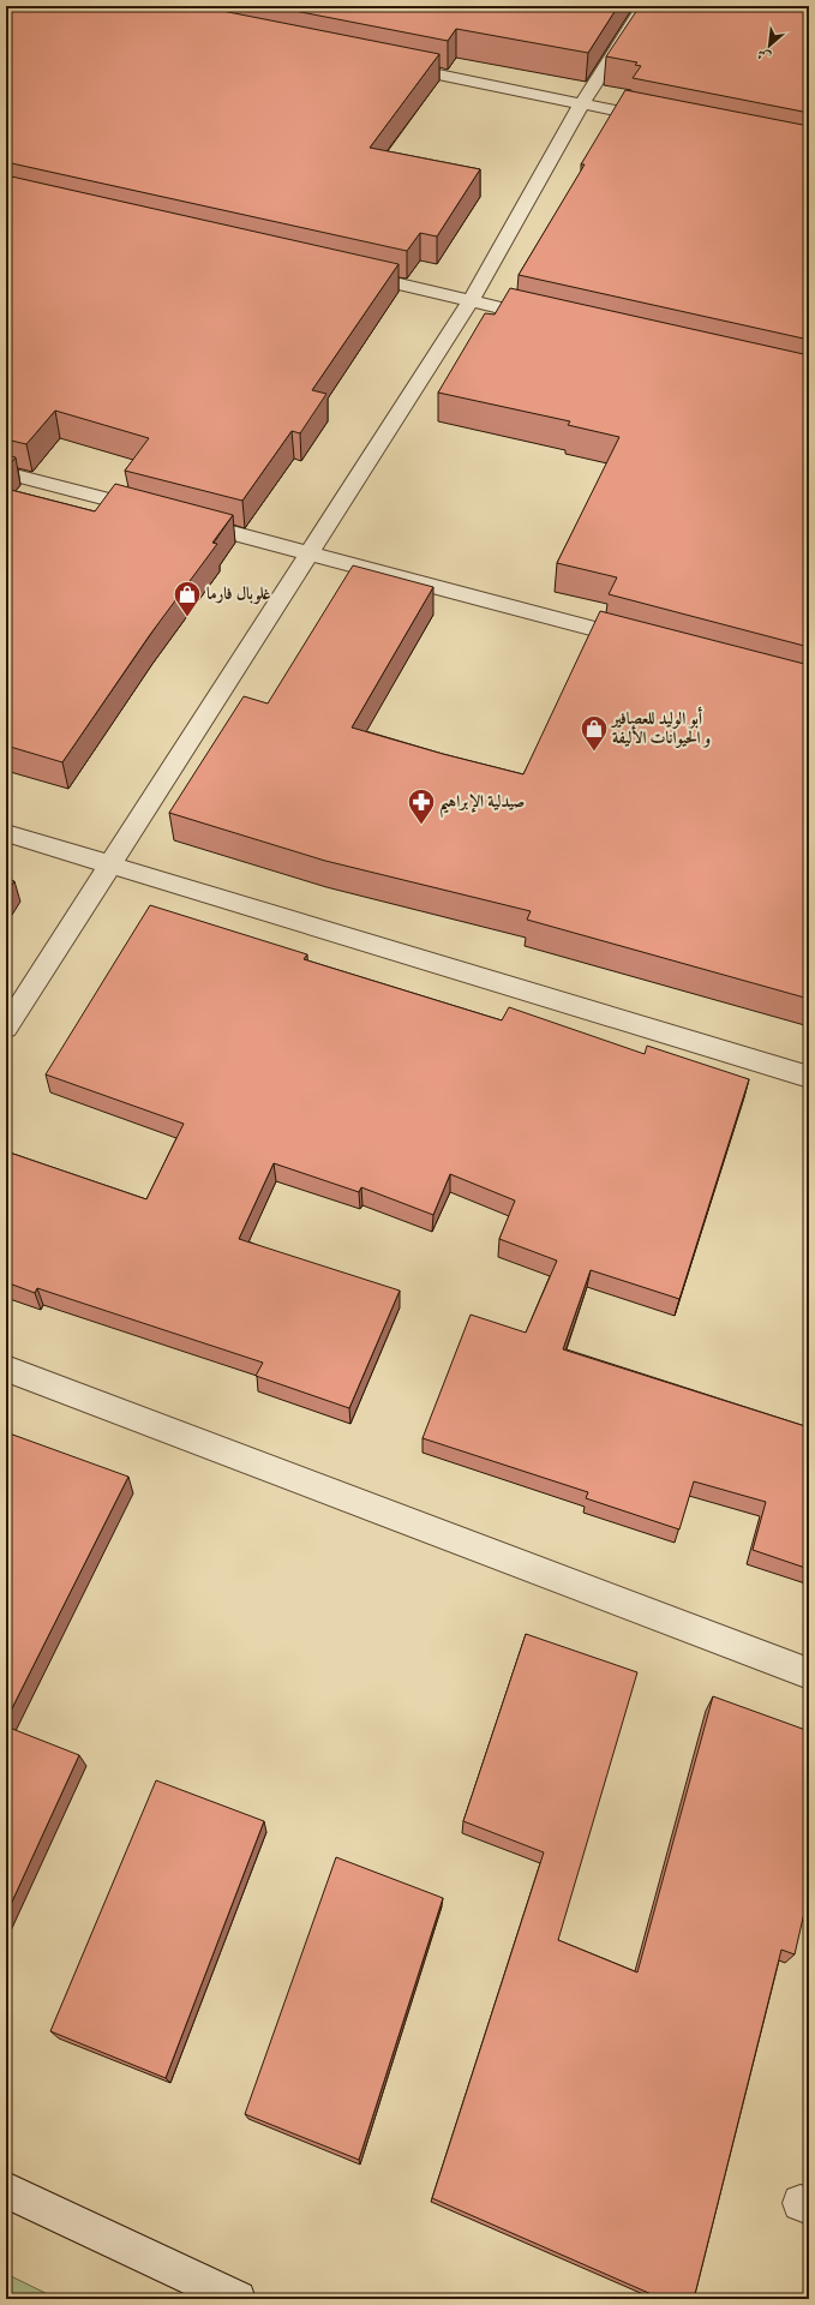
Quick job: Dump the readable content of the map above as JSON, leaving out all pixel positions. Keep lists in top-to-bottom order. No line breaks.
{"places":{"shop":["غلوبال فارما","أبو الوليد للعصافير و الحيوانات الأليفة"],"pharmacy":["صيدلية الإبراهيم"]},"north":"bottom left"}
